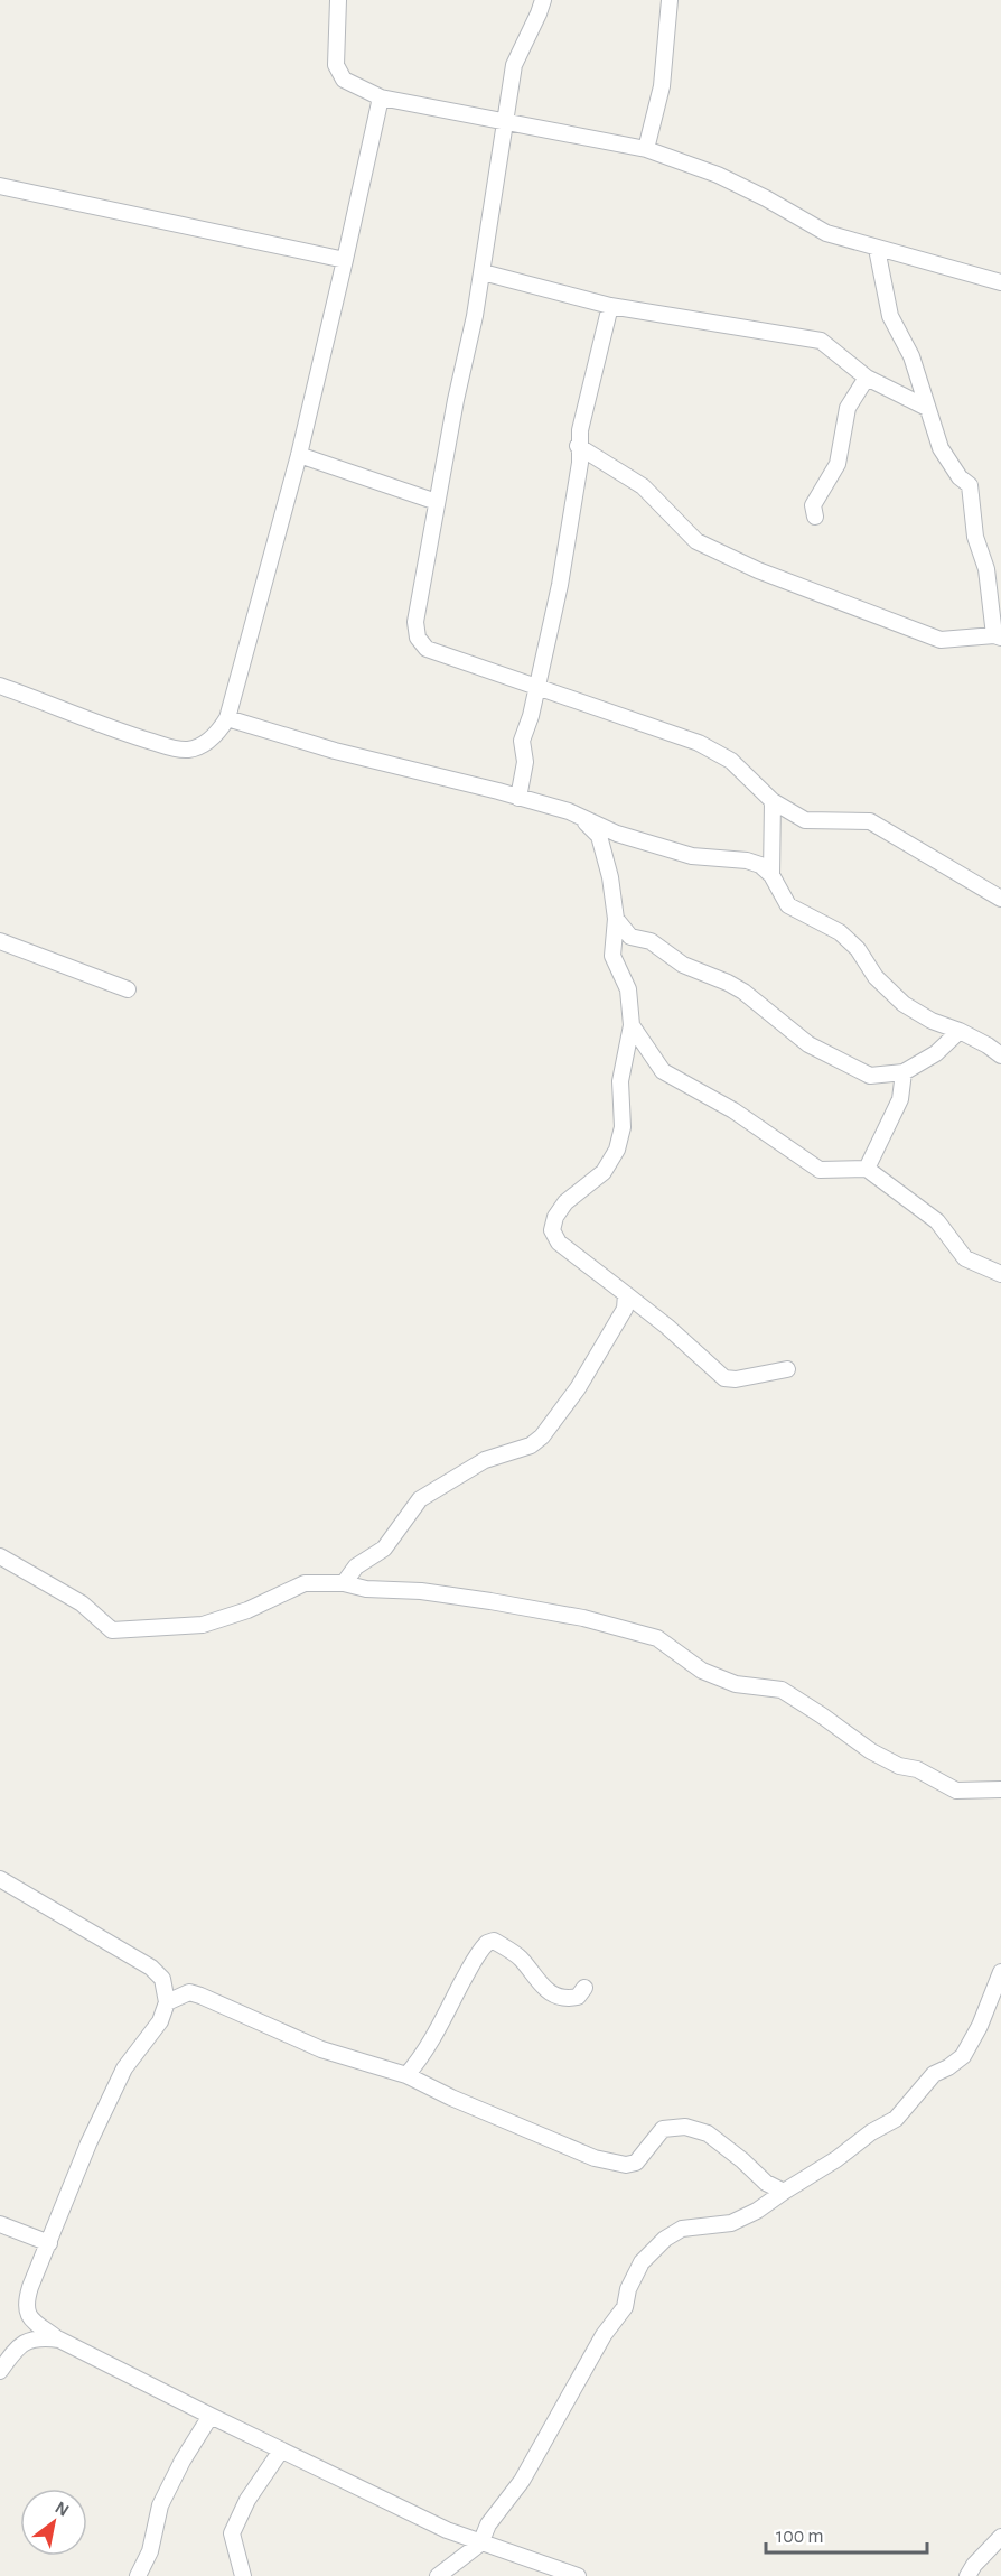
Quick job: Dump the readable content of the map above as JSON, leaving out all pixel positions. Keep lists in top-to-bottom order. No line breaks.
{"scale_bar":"100 m","north":"top right"}
